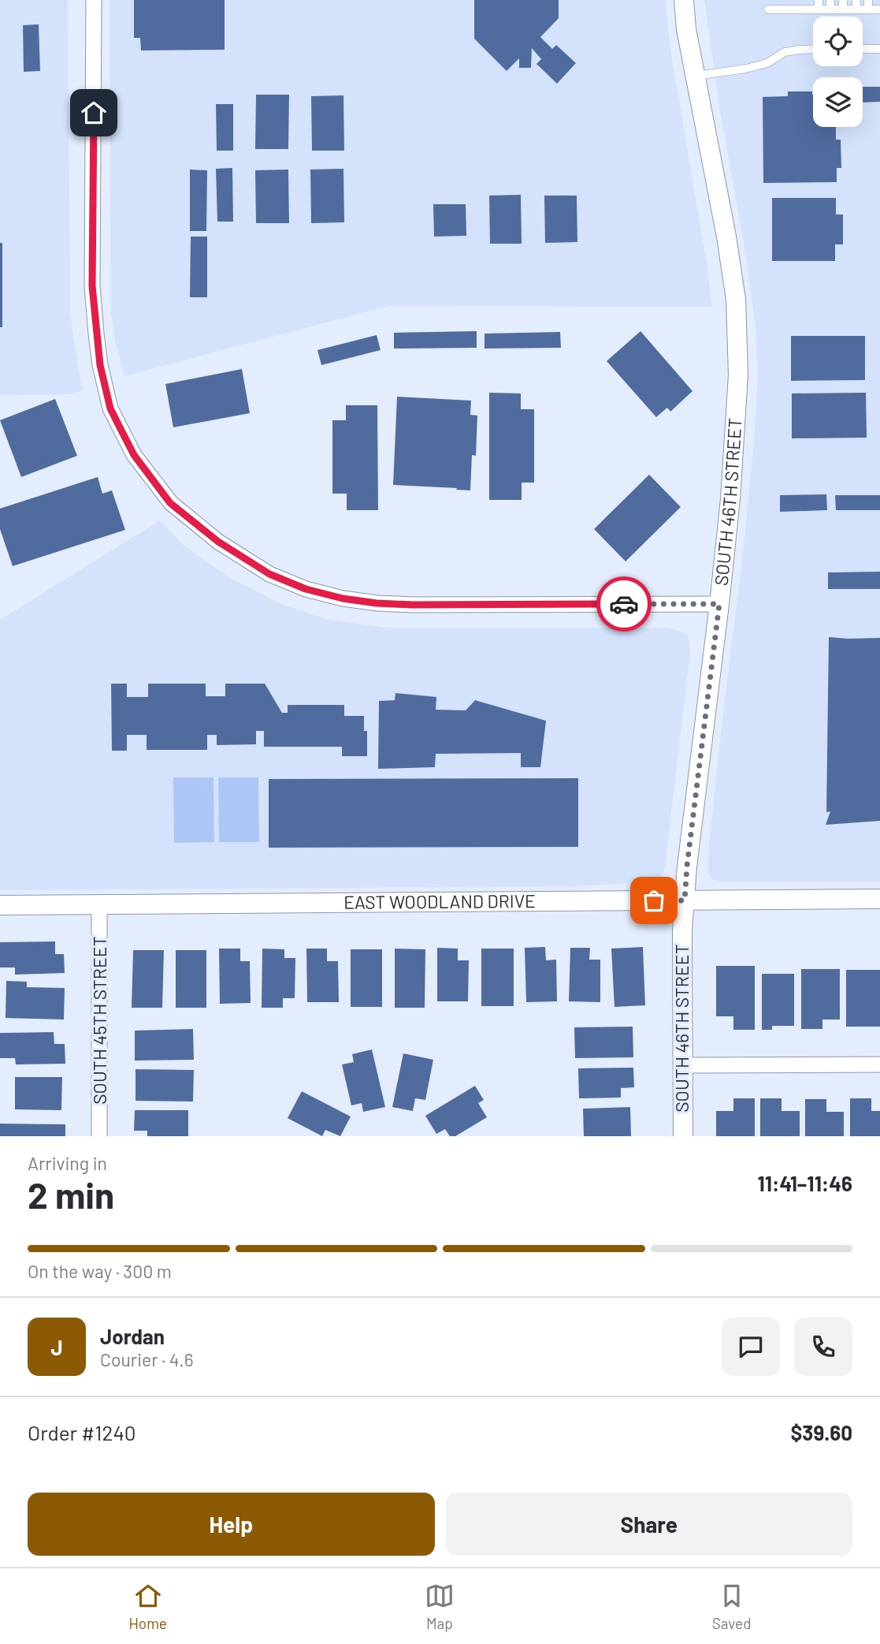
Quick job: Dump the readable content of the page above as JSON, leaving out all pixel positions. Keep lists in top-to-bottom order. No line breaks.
{"streets":{"street":["SOUTH 46TH STREET","EAST WOODLAND DRIVE","SOUTH 45TH STREET"]},"crossings":[["SOUTH 46TH STREET","EAST WOODLAND DRIVE"],["EAST WOODLAND DRIVE","SOUTH 45TH STREET"]],"page":{"heading":["2 min","Arriving in","11:41–11:46"],"panel":["Jordan","Courier · 4.6","Order #1240","$39.60"],"bar":"On the way · 300 m","round":"J","buttons":["Help","Share"],"tabs":["Home","Map","Saved"]}}
